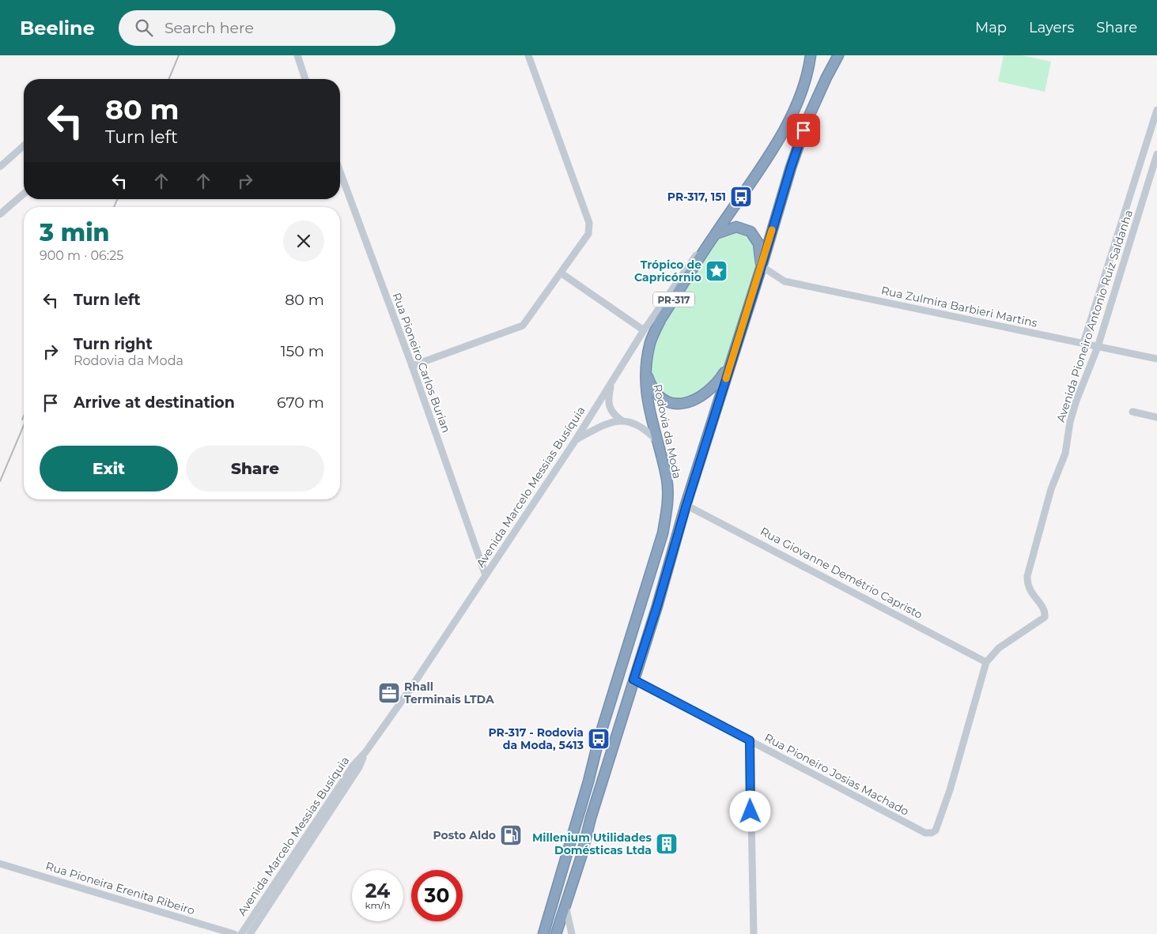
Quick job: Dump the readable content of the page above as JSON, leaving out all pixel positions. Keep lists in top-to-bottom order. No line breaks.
{"streets":{"highway":["PR-317","Rodovia da Moda"],"street":["Rua Zulmira Barbieri Martins","Avenida Pioneiro Antonio Ruiz Saldanha","Rua Pioneiro Carlos Burian","Avenida Marcelo Messias Busíquia","Rua Giovanne Demétrio Capristo","Rua Pioneiro Josias Machado","Rua Pioneira Erenita Ribeiro"]},"crossings":[["Rua Zulmira Barbieri Martins","Avenida Pioneiro Antonio Ruiz Saldanha"],["Rua Zulmira Barbieri Martins","Rodovia da Moda"],["Avenida Pioneiro Antonio Ruiz Saldanha","Rua Giovanne Demétrio Capristo"],["Avenida Pioneiro Antonio Ruiz Saldanha","Rua Pioneiro Josias Machado"],["Rua Pioneiro Carlos Burian","Avenida Marcelo Messias Busíquia"],["Rodovia da Moda","Avenida Marcelo Messias Busíquia"],["Rodovia da Moda","Rua Giovanne Demétrio Capristo"],["Rodovia da Moda","Rua Pioneiro Josias Machado"]],"places":{"bus stop":["PR-317, 151","PR-317 - Rodovia da Moda, 5413"],"place":["Trópico de Capricórnio"],"office":["Rhall Terminais LTDA"],"fuel station":["Posto Aldo"],"building":["Millenium Utilidades Domésticas Ltda"]},"page":{"header":"Beeline","search":"Search here","nav":["Map","Layers","Share"],"turn":["80 m","Turn left"],"heading":["3 min","900 m · 06:25"],"list":[{"name":"Turn left","value":"80 m"},{"name":"Turn right","note":"Rodovia da Moda","value":"150 m"},{"name":"Arrive at destination","value":"670 m"}],"buttons":["Exit","Share"],"speed":"24 km/h","limit":"30"}}
